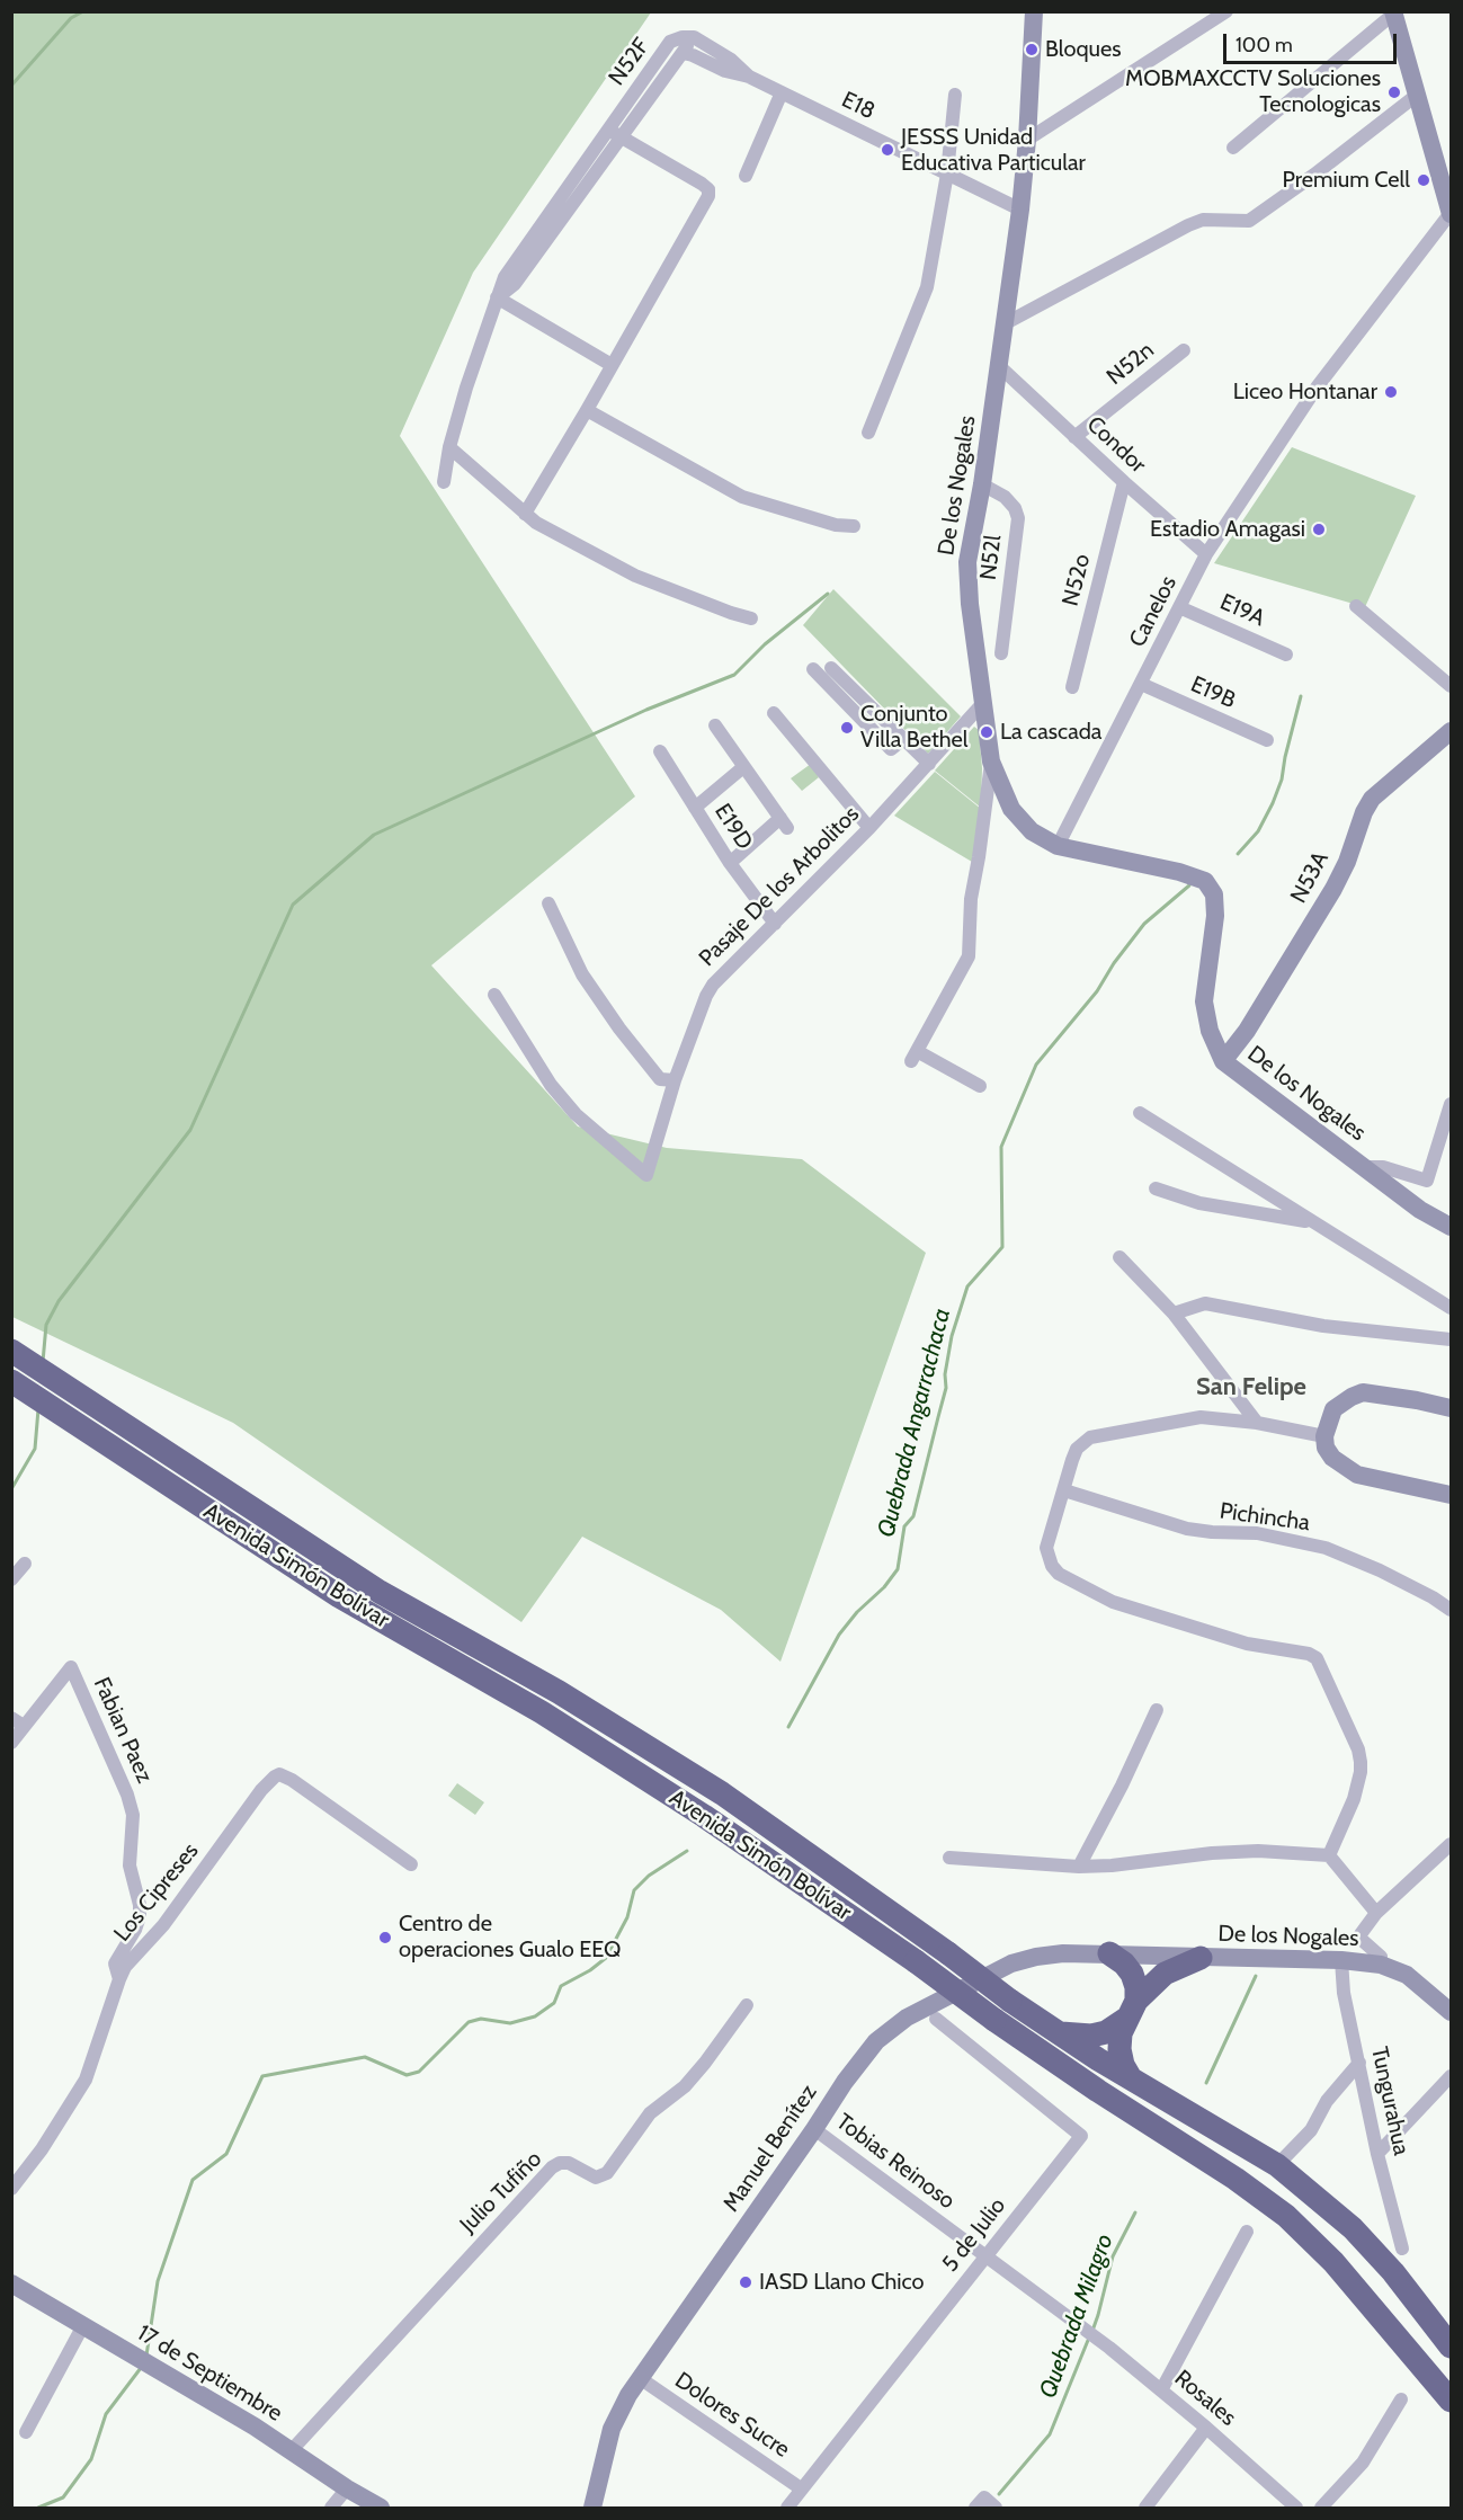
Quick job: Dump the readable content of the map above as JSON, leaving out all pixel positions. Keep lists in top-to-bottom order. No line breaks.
{"streets":{"highway":["Avenida Simón Bolívar"],"street":["N52F","E18","N52n","Condor","De los Nogales","N52l","N52o","E19A","Canelos","E19B","E19D","N53A","Pasaje De los Arbolitos","Pichincha","Fabian Paez","Los Cipreses","Tungurahua","Manuel Benítez","Tobias Reinoso","Julio Tufiño","5 de Julio","17 de Septiembre","Rosales","Dolores Sucre"]},"crossings":[["N52F","E18"],["E18","De los Nogales"],["N52n","Condor"],["Condor","De los Nogales"],["Condor","N52o"],["Condor","Canelos"],["De los Nogales","N52l"],["De los Nogales","Canelos"],["De los Nogales","N53A"],["De los Nogales","Pasaje De los Arbolitos"],["De los Nogales","Avenida Simón Bolívar"],["De los Nogales","Tungurahua"],["De los Nogales","Manuel Benítez"],["E19A","Canelos"],["Canelos","E19B"],["E19D","Pasaje De los Arbolitos"],["Avenida Simón Bolívar","Tungurahua"],["Fabian Paez","Los Cipreses"],["Manuel Benítez","Tobias Reinoso"],["Manuel Benítez","Dolores Sucre"],["Tobias Reinoso","5 de Julio"],["Tobias Reinoso","Rosales"],["Julio Tufiño","17 de Septiembre"],["5 de Julio","Dolores Sucre"]],"districts":["San Felipe"],"water":["Quebrada Angarrachaca","Quebrada Milagro"],"places":["Bloques","MOBMAXCCTV Soluciones Tecnologicas","JESSS Unidad Educativa Particular","Premium Cell","Liceo Hontanar","Estadio Amagasi","Conjunto Villa Bethel","La cascada","Centro de operaciones Gualo EEQ","IASD Llano Chico"],"scale_bar":"100 m"}
